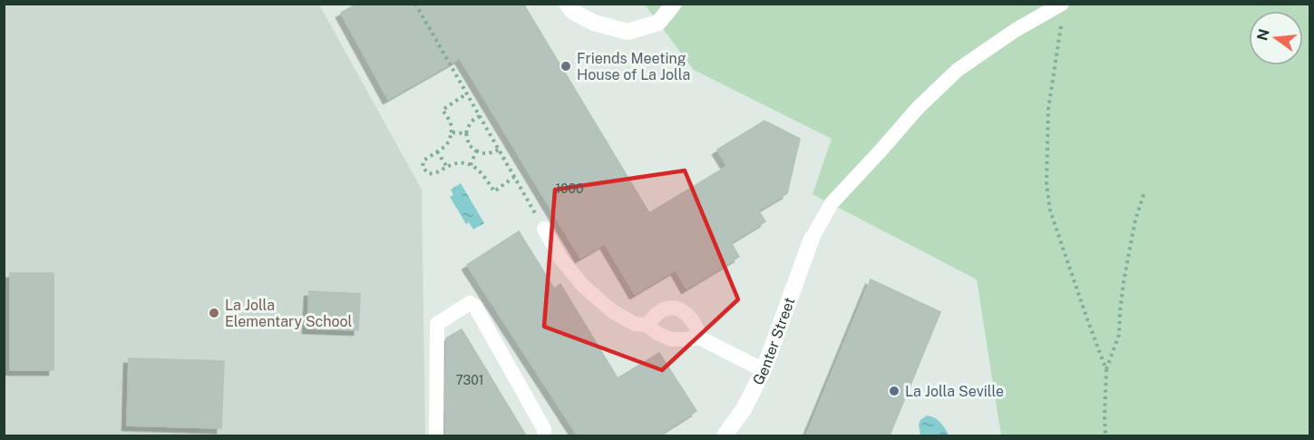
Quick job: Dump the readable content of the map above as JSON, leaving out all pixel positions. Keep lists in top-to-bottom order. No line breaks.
{"streets":{"street":["Genter Street"]},"places":["Friends Meeting House of La Jolla","La Jolla Elementary School","La Jolla Seville"],"house_numbers":["1000","7301"],"north":"left"}
